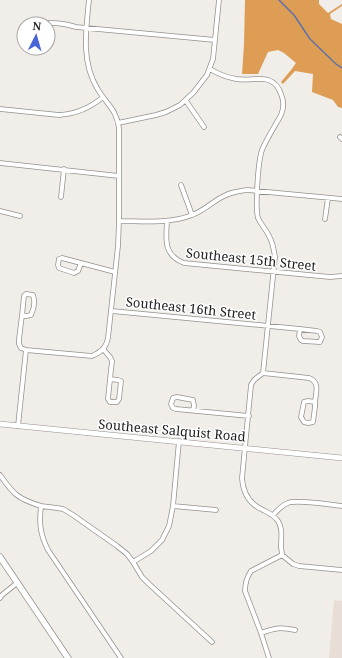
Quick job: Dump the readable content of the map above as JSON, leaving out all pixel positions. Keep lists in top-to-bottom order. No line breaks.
{"streets":{"street":["Southeast 15th Street","Southeast 16th Street","Southeast Salquist Road"]},"north":"top"}
